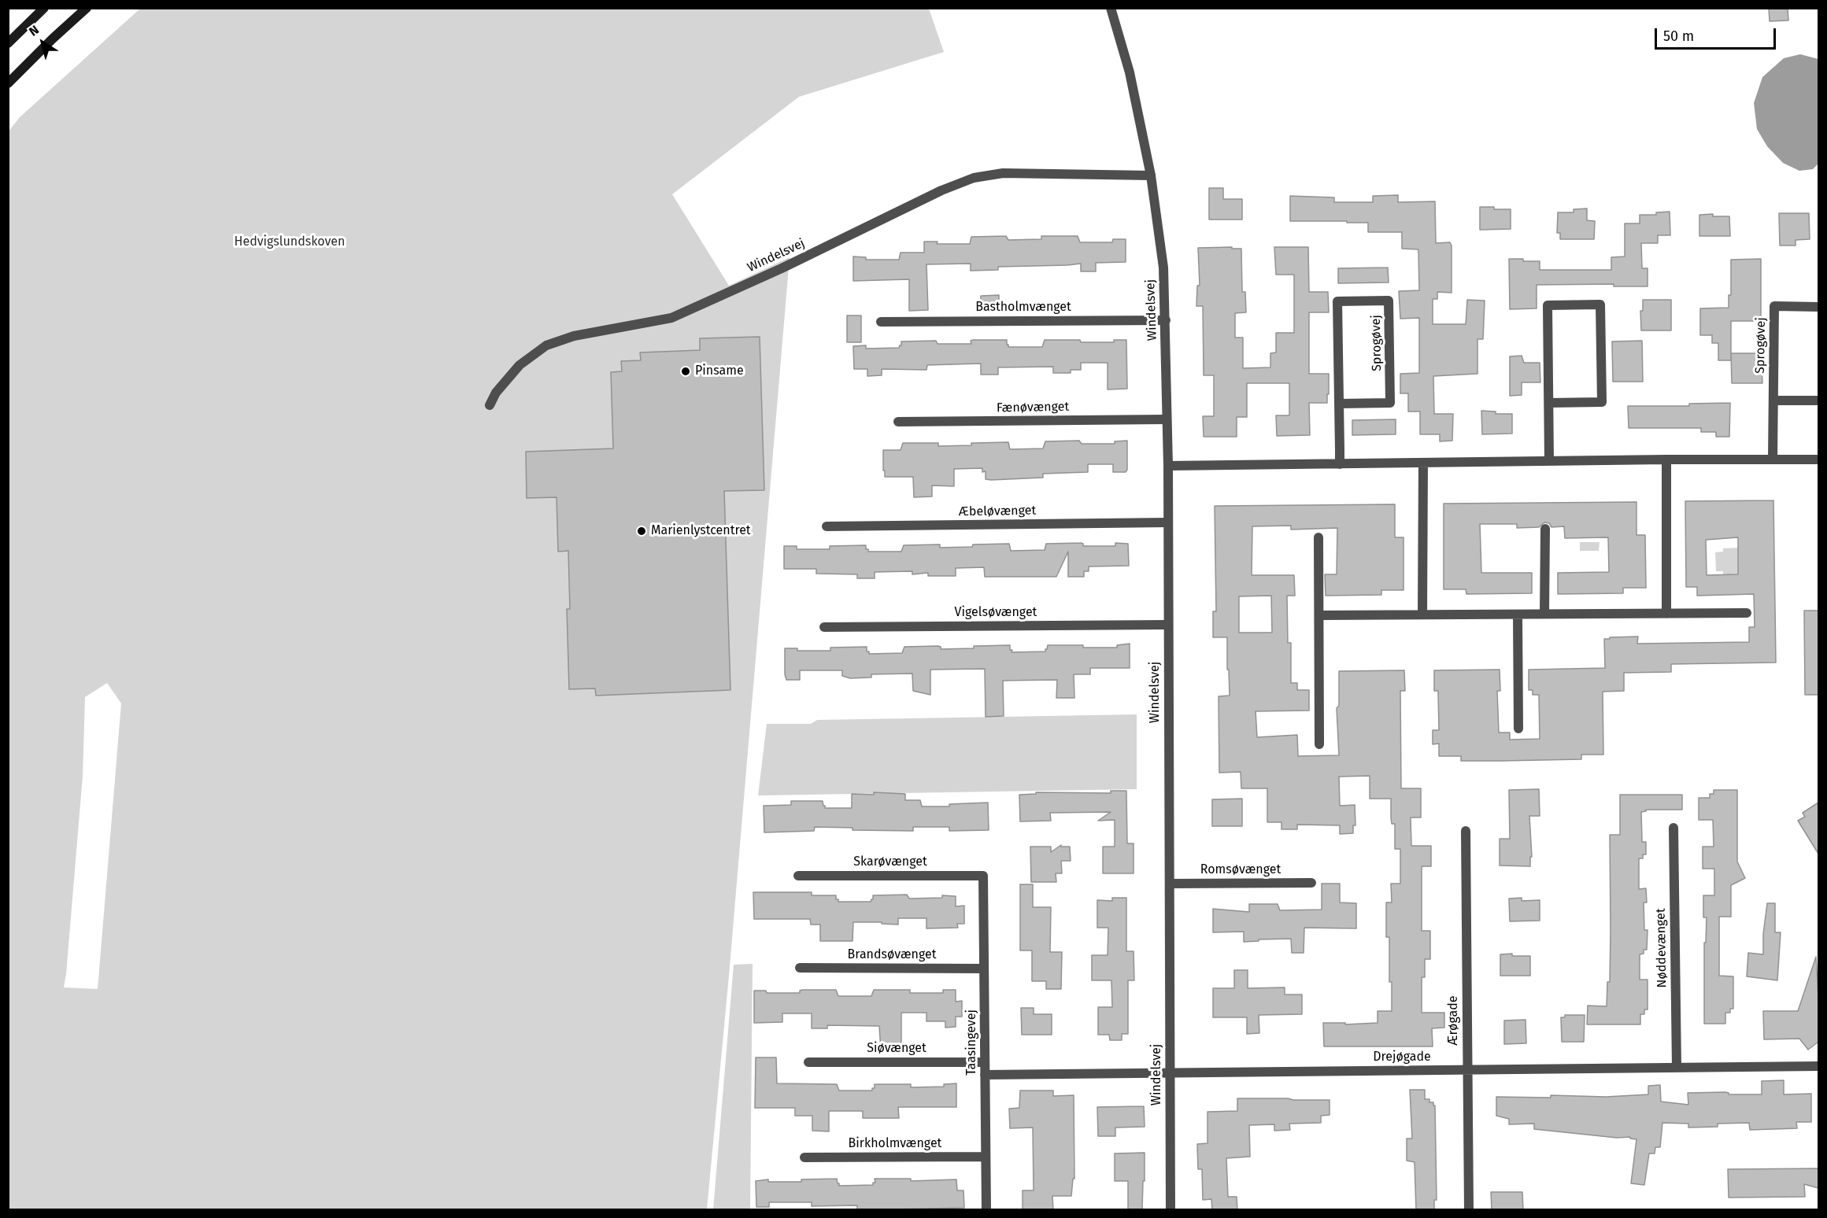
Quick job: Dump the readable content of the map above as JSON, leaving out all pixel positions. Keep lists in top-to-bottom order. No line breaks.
{"streets":{"street":["Windelsvej","Bastholmvænget","Sprogøvej","Fænøvænget","Æbeløvænget","Vigelsøvænget","Skarøvænget","Romsøvænget","Nøddevænget","Brandsøvænget","Ærøgade","Taasingevej","Siøvænget","Drejøgade","Birkholmvænget"]},"crossings":[["Windelsvej","Bastholmvænget"],["Windelsvej","Fænøvænget"],["Windelsvej","Æbeløvænget"],["Windelsvej","Vigelsøvænget"],["Windelsvej","Romsøvænget"],["Windelsvej","Drejøgade"],["Skarøvænget","Taasingevej"],["Nøddevænget","Drejøgade"],["Brandsøvænget","Taasingevej"],["Ærøgade","Drejøgade"],["Taasingevej","Siøvænget"],["Taasingevej","Drejøgade"],["Taasingevej","Birkholmvænget"]],"parks":["Hedvigslundskoven"],"places":["Pinsame","Marienlystcentret"],"scale_bar":"50 m","north":"top left"}
